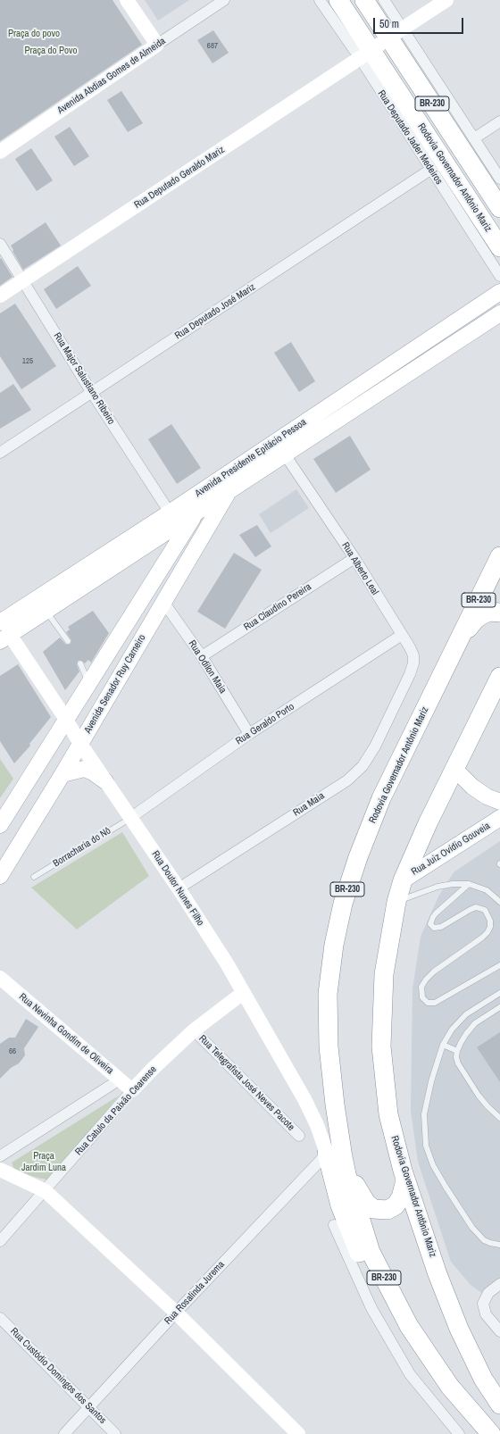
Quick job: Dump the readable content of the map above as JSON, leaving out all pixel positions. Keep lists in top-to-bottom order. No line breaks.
{"streets":{"highway":["BR-230","Rodovia Governador Antônio Mariz"],"main road":["Avenida Presidente Epitácio Pessoa","Avenida Senador Ruy Carneiro","Rua Juiz Ovídio Gouveia"],"street":["Avenida Abdias Gomes de Almeida","Rua Deputado Jader Medeiros","Rua Deputado Geraldo Mariz","Rua Deputado José Mariz","Rua Major Salustiano Ribeiro","Rua Alberto Leal","Rua Claudino Pereira","Rua Odilon Maia","Rua Geraldo Porto","Rua Maia","Rua Doutor Nunes Filho","Rua Nevinha Gondim de Oliveira","Rua Telegrafista José Neves Pacote","Rua Catulo da Paixão Cearense","Rua Rosalinda Jurema","Rua Custódio Domingos dos Santos"],"lane":["Borracharia do Nô"]},"crossings":[["Rua Deputado Jader Medeiros","Rua Deputado Geraldo Mariz"],["Rua Deputado Jader Medeiros","Rua Deputado José Mariz"],["Rua Deputado Geraldo Mariz","Rua Major Salustiano Ribeiro"],["Rodovia Governador Antônio Mariz","Rua Juiz Ovídio Gouveia"],["Rodovia Governador Antônio Mariz","Rua Doutor Nunes Filho"],["Rodovia Governador Antônio Mariz","Rua Rosalinda Jurema"],["Rua Deputado José Mariz","Rua Major Salustiano Ribeiro"],["Rua Major Salustiano Ribeiro","Avenida Presidente Epitácio Pessoa"],["Avenida Presidente Epitácio Pessoa","Rua Alberto Leal"],["Avenida Presidente Epitácio Pessoa","Avenida Senador Ruy Carneiro"],["Avenida Presidente Epitácio Pessoa","Rua Doutor Nunes Filho"],["Rua Alberto Leal","Rua Claudino Pereira"],["Rua Alberto Leal","Rua Geraldo Porto"],["Rua Alberto Leal","Rua Maia"],["Rua Claudino Pereira","Rua Odilon Maia"],["Rua Odilon Maia","Avenida Senador Ruy Carneiro"],["Rua Odilon Maia","Rua Geraldo Porto"],["Avenida Senador Ruy Carneiro","Rua Doutor Nunes Filho"],["Rua Geraldo Porto","Borracharia do Nô"],["Rua Geraldo Porto","Rua Doutor Nunes Filho"],["Rua Maia","Rua Doutor Nunes Filho"],["Borracharia do Nô","Rua Doutor Nunes Filho"],["Rua Doutor Nunes Filho","Rua Catulo da Paixão Cearense"],["Rua Doutor Nunes Filho","Rua Rosalinda Jurema"],["Rua Nevinha Gondim de Oliveira","Rua Catulo da Paixão Cearense"],["Rua Telegrafista José Neves Pacote","Rua Catulo da Paixão Cearense"],["Rua Rosalinda Jurema","Rua Custódio Domingos dos Santos"]],"parks":["Praça do povo","Praça do Povo","Praça Jardim Luna"],"house_numbers":["687","125","66"],"scale_bar":"50 m"}
